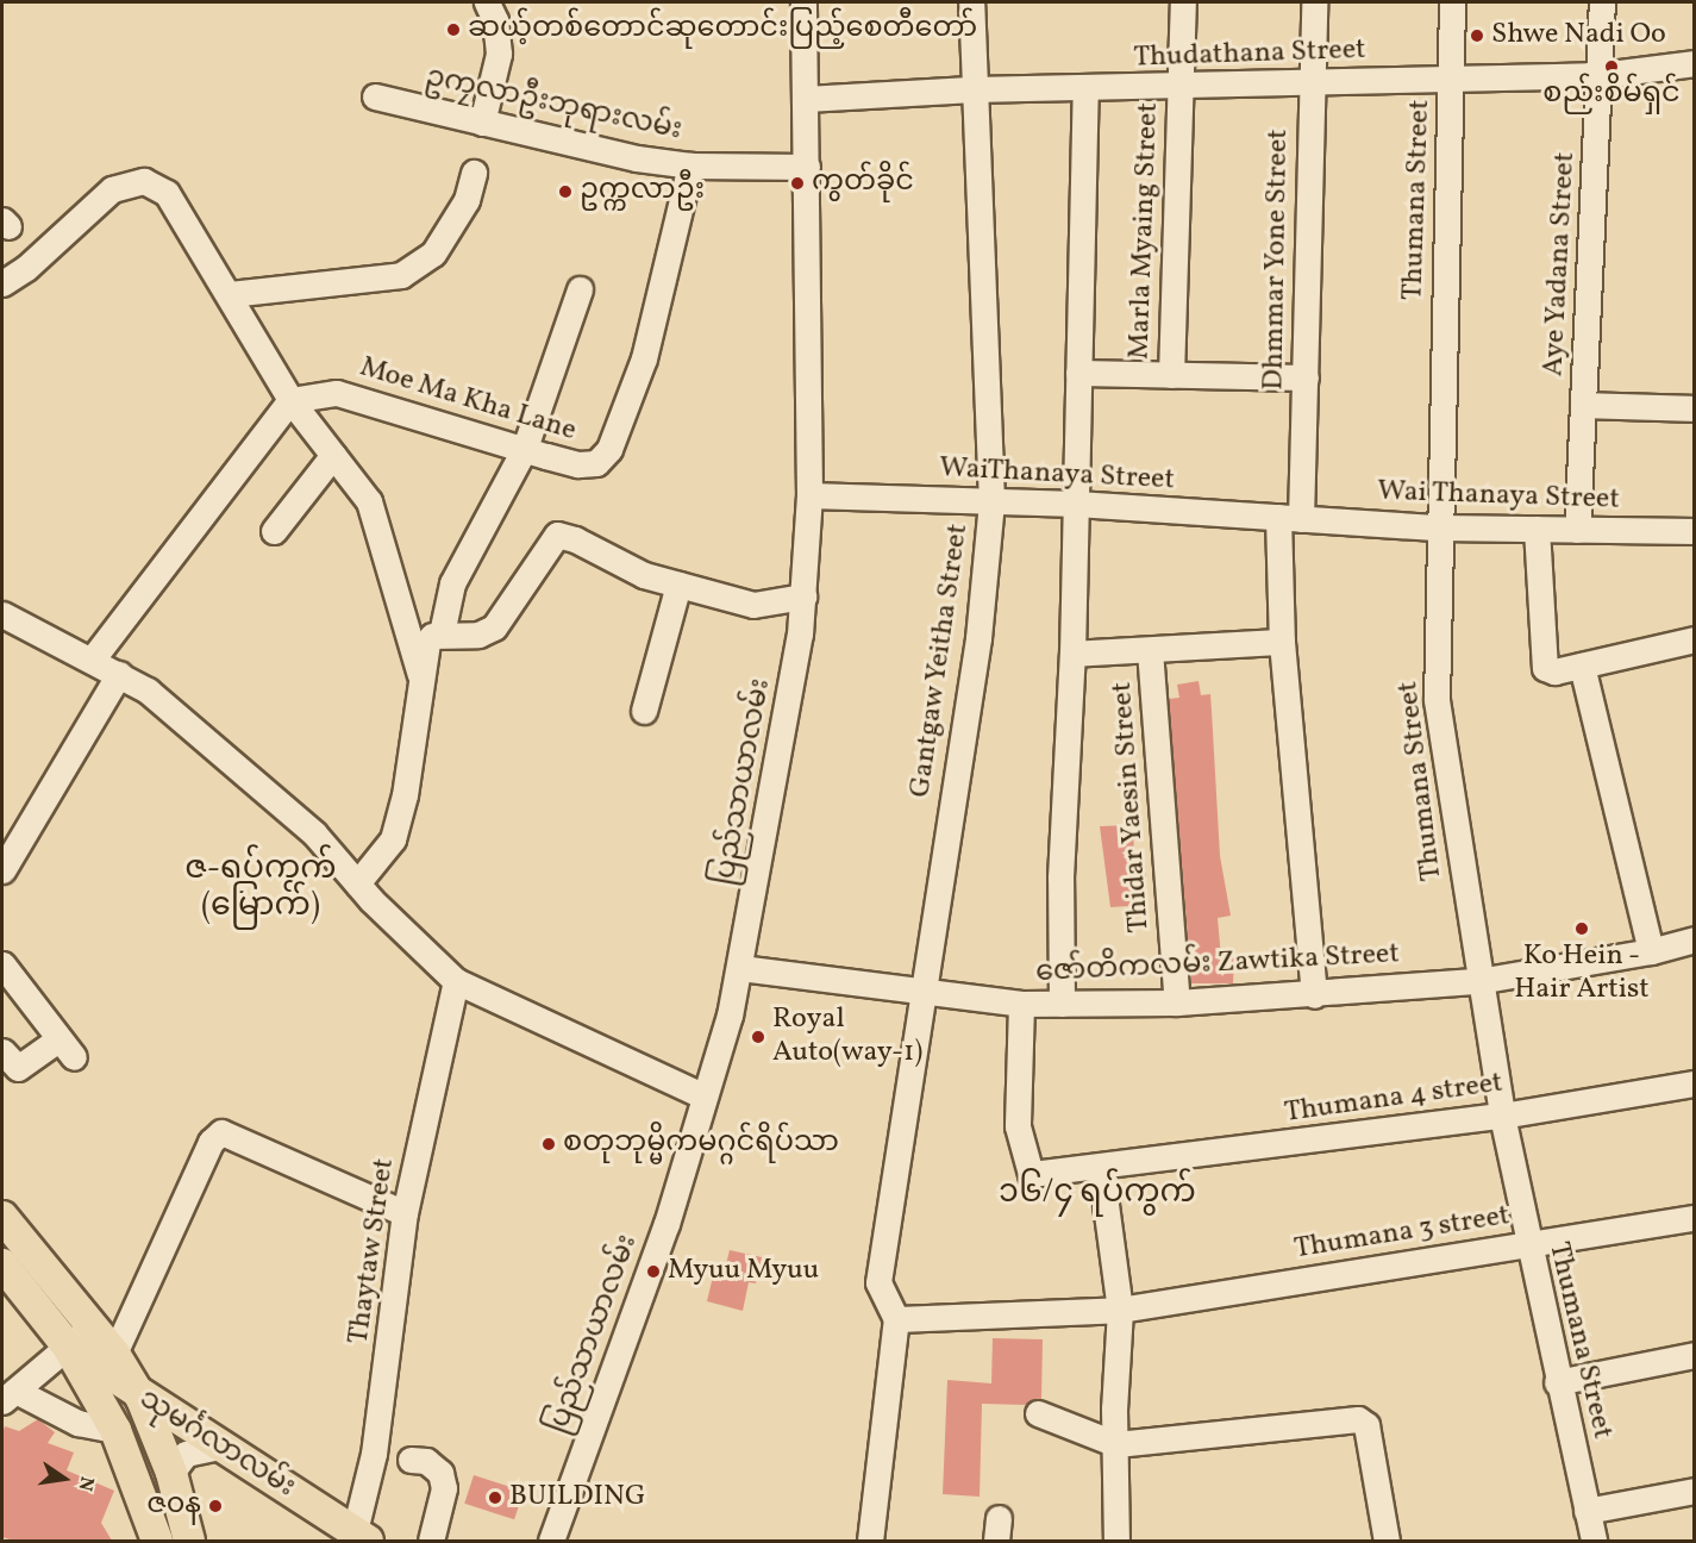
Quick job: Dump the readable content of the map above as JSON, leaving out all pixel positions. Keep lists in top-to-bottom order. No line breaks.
{"streets":{"main road":["သုမင်္ဂလာလမ်း"],"street":["Thudathana Street","ဥကၠလာဦးဘုရားလမ်း","Thumana Street","Marla Myaing Street","Dhmmar Yone Street","Aye Yadana Street","Moe Ma Kha Lane","WaiThanaya Street","Wai Thanaya Street","Gantgaw Yeitha Street","ပြည်သာယာလမ်း","Thidar Yaesin Street","ဇော်တိကလမ်း Zawtika Street","Thumana 4 street","Thumana 3 street","Thaytaw Street"]},"crossings":[["Thudathana Street","Thumana Street"],["Thudathana Street","Marla Myaing Street"],["Thudathana Street","Dhmmar Yone Street"],["Thudathana Street","Aye Yadana Street"],["Thudathana Street","Gantgaw Yeitha Street"],["Thudathana Street","ပြည်သာယာလမ်း"],["ဥကၠလာဦးဘုရားလမ်း","Moe Ma Kha Lane"],["ဥကၠလာဦးဘုရားလမ်း","ပြည်သာယာလမ်း"],["Thumana Street","Wai Thanaya Street"],["Thumana Street","ဇော်တိကလမ်း Zawtika Street"],["Thumana Street","Thumana 4 street"],["Thumana Street","Thumana 3 street"],["Dhmmar Yone Street","WaiThanaya Street"],["Dhmmar Yone Street","Wai Thanaya Street"],["Dhmmar Yone Street","ဇော်တိကလမ်း Zawtika Street"],["Aye Yadana Street","Wai Thanaya Street"],["WaiThanaya Street","Wai Thanaya Street"],["WaiThanaya Street","Gantgaw Yeitha Street"],["WaiThanaya Street","ပြည်သာယာလမ်း"],["Gantgaw Yeitha Street","ဇော်တိကလမ်း Zawtika Street"],["Gantgaw Yeitha Street","Thumana 3 street"],["ပြည်သာယာလမ်း","ဇော်တိကလမ်း Zawtika Street"],["Thidar Yaesin Street","ဇော်တိကလမ်း Zawtika Street"],["ဇော်တိကလမ်း Zawtika Street","Thumana 4 street"],["Thaytaw Street","သုမင်္ဂလာလမ်း"]],"districts":["ဇ-ရပ်ကွက် (မြောက်)","၁၆/၄ ရပ်ကွက်"],"places":["ဆယ့်တစ်တောင်ဆုတောင်းပြည့်စေတီတော်","Shwe Nadi Oo","စည်းစိမ်ရှင်","ကွတ်ခိုင်","ဥက္ကလာဦး","Ko Hein - Hair Artist","Royal Auto(way-1)","စတုဘုမ္မိကမဂ္ဂင်ရိပ်သာ","Myuu Myuu","BUILDING","ဇ၀န"],"north":"right"}
